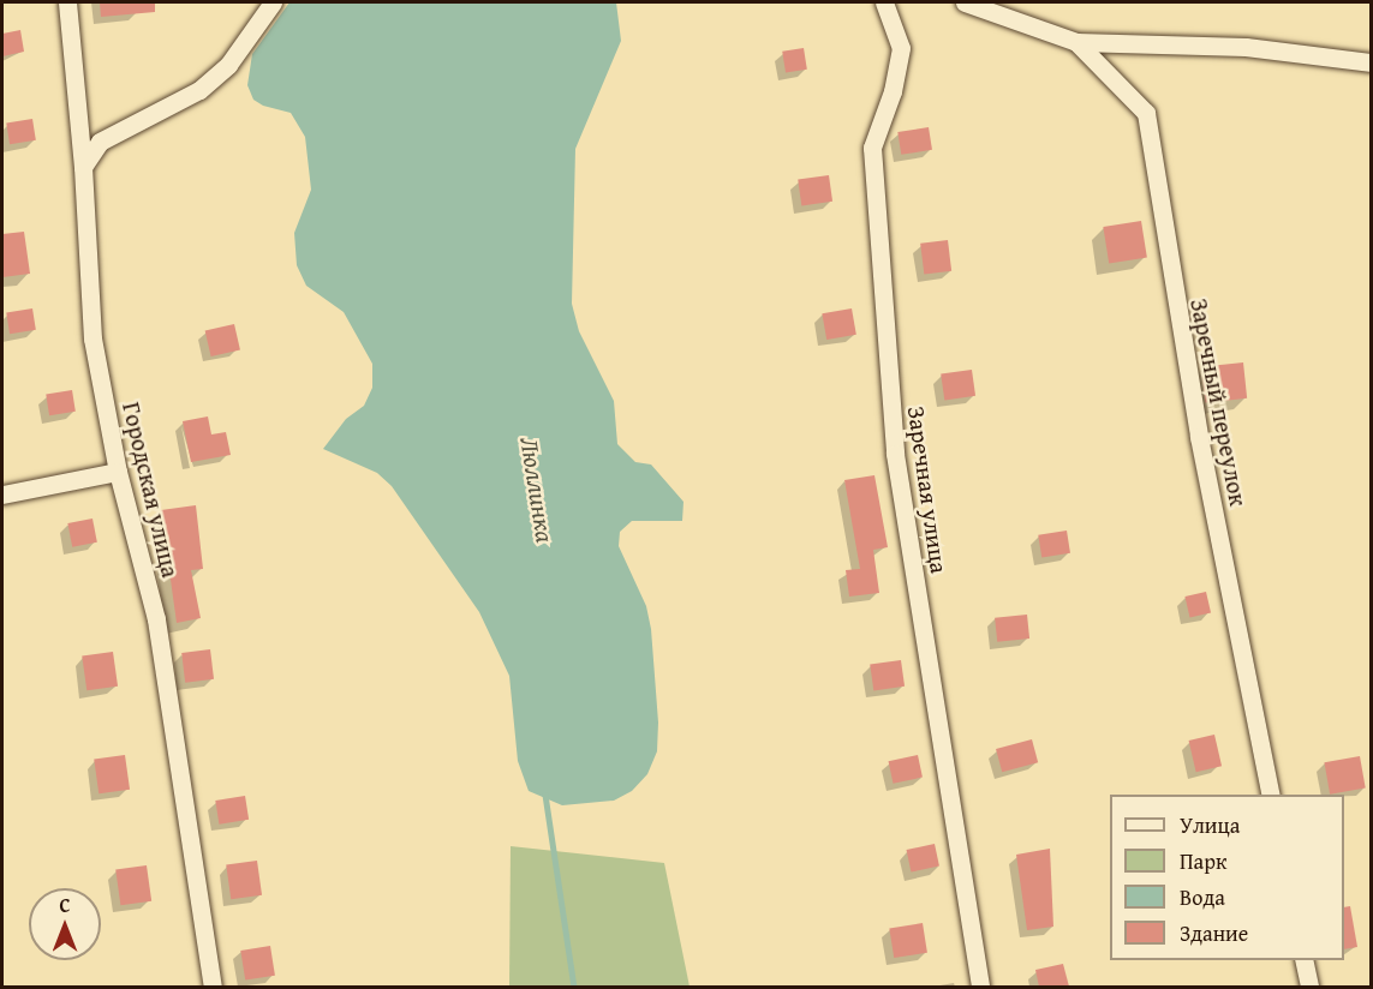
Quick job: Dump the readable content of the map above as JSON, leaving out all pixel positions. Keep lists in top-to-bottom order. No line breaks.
{"streets":{"street":["Заречный переулок","Городская улица","Заречная улица"]},"water":["Люллинка"],"legend":["Улица","Парк","Вода","Здание"],"north":"top"}
